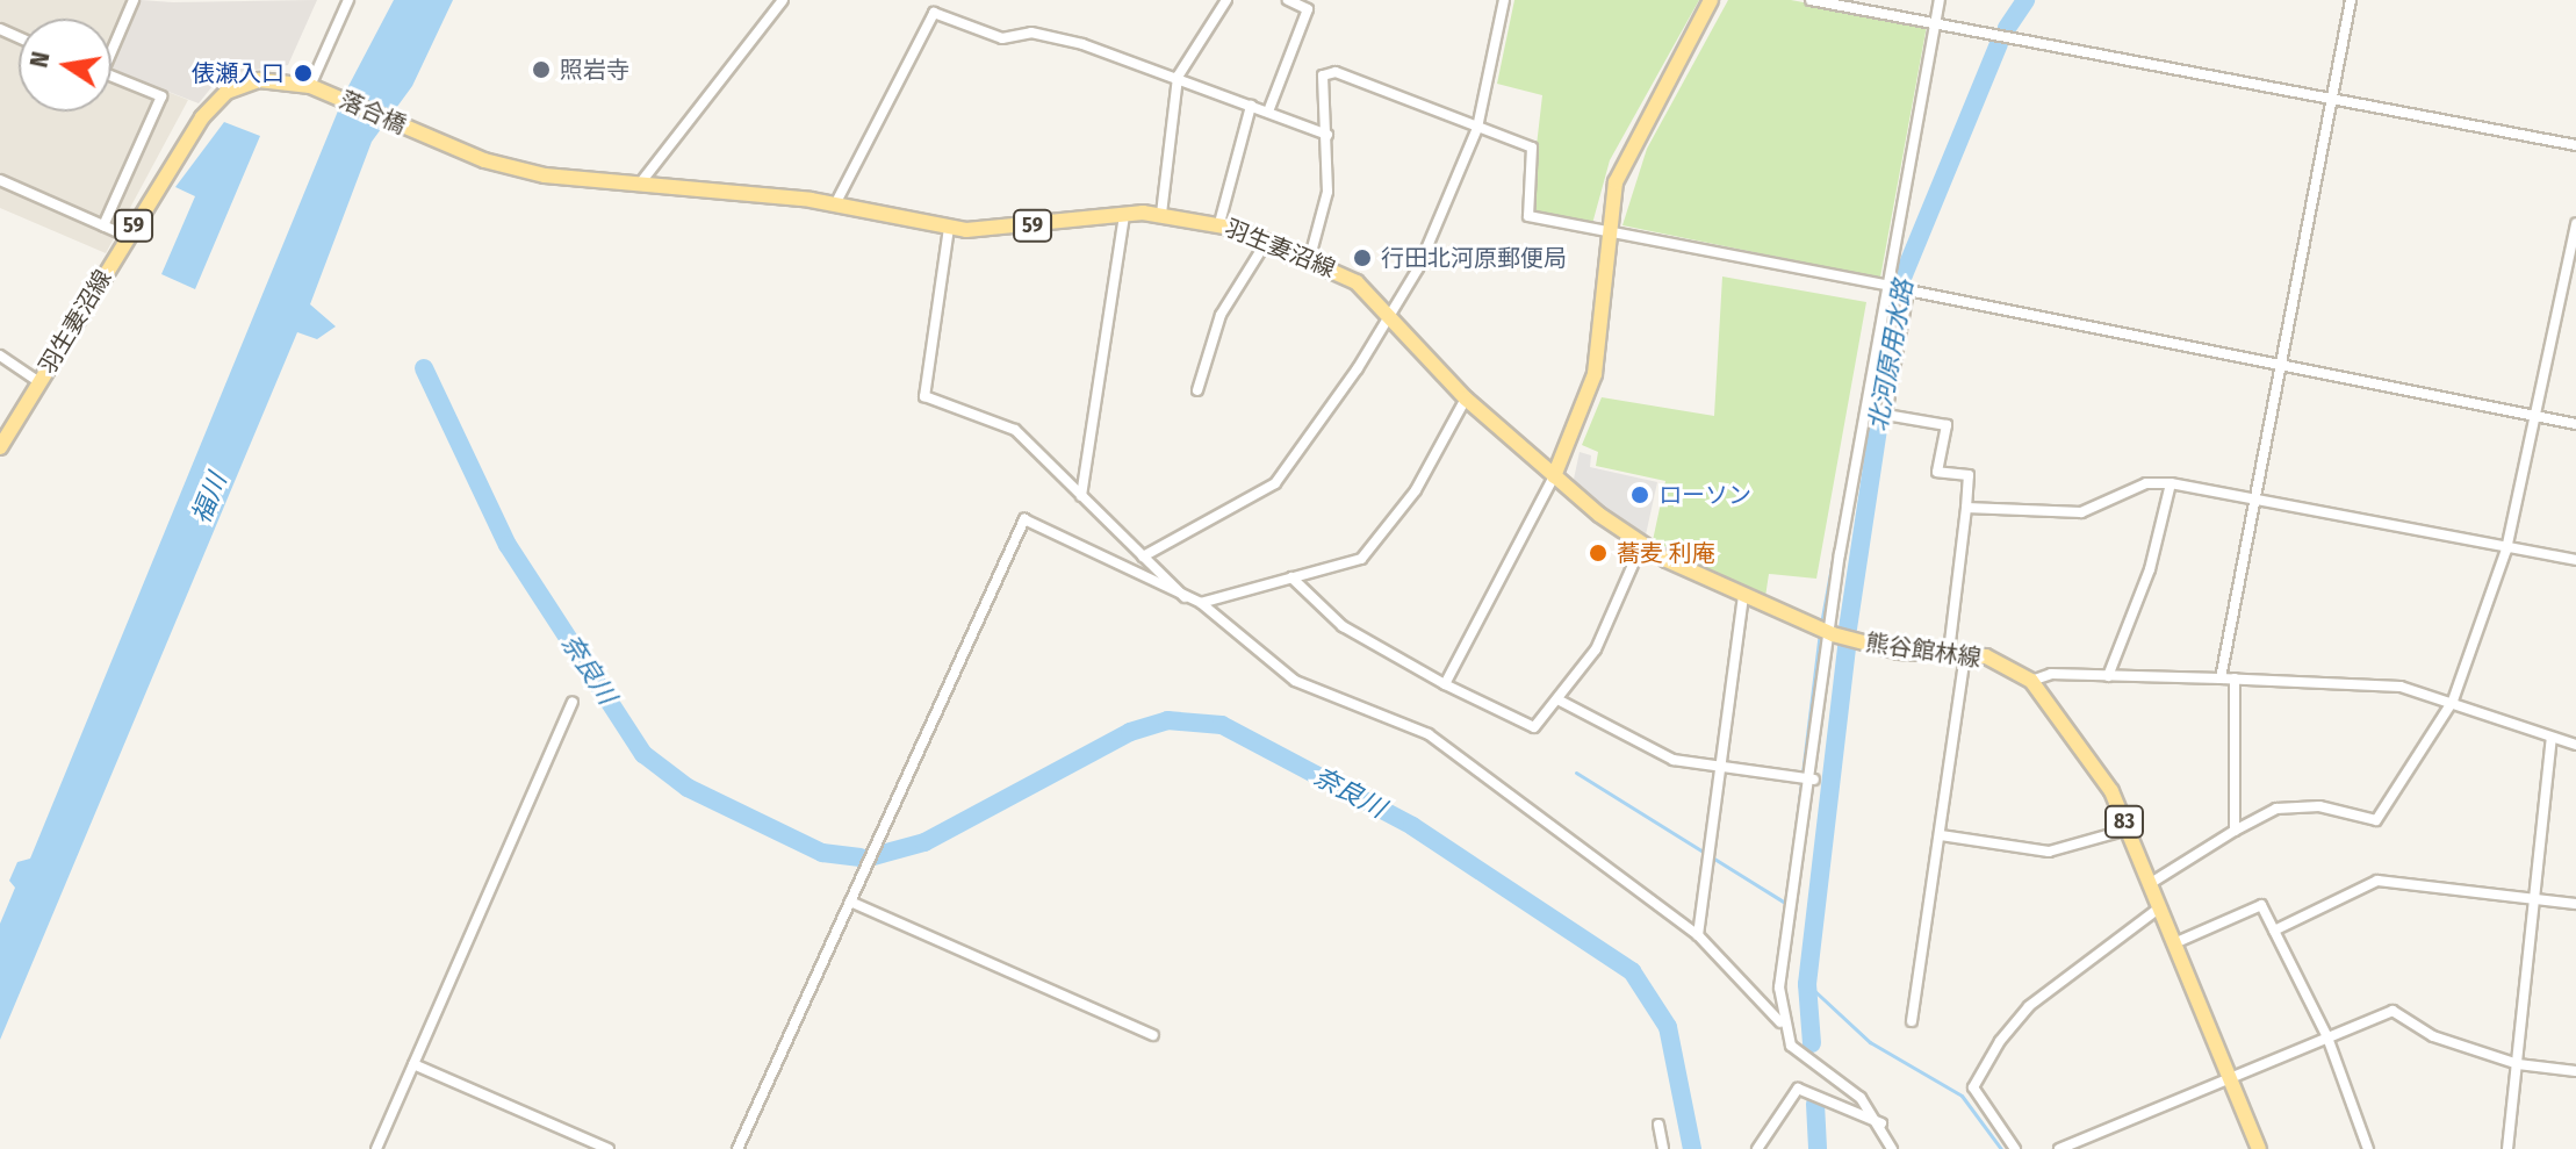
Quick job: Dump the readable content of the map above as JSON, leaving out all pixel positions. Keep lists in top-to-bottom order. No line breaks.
{"streets":{"main road":["落合橋","59","羽生妻沼線","熊谷館林線","83"]},"crossings":[["落合橋","羽生妻沼線"],["羽生妻沼線","熊谷館林線"]],"water":["北河原用水路","福川","奈良川"],"places":["照岩寺","俵瀬入口","行田北河原郵便局","ローソン","蕎麦 利庵"],"north":"left"}
